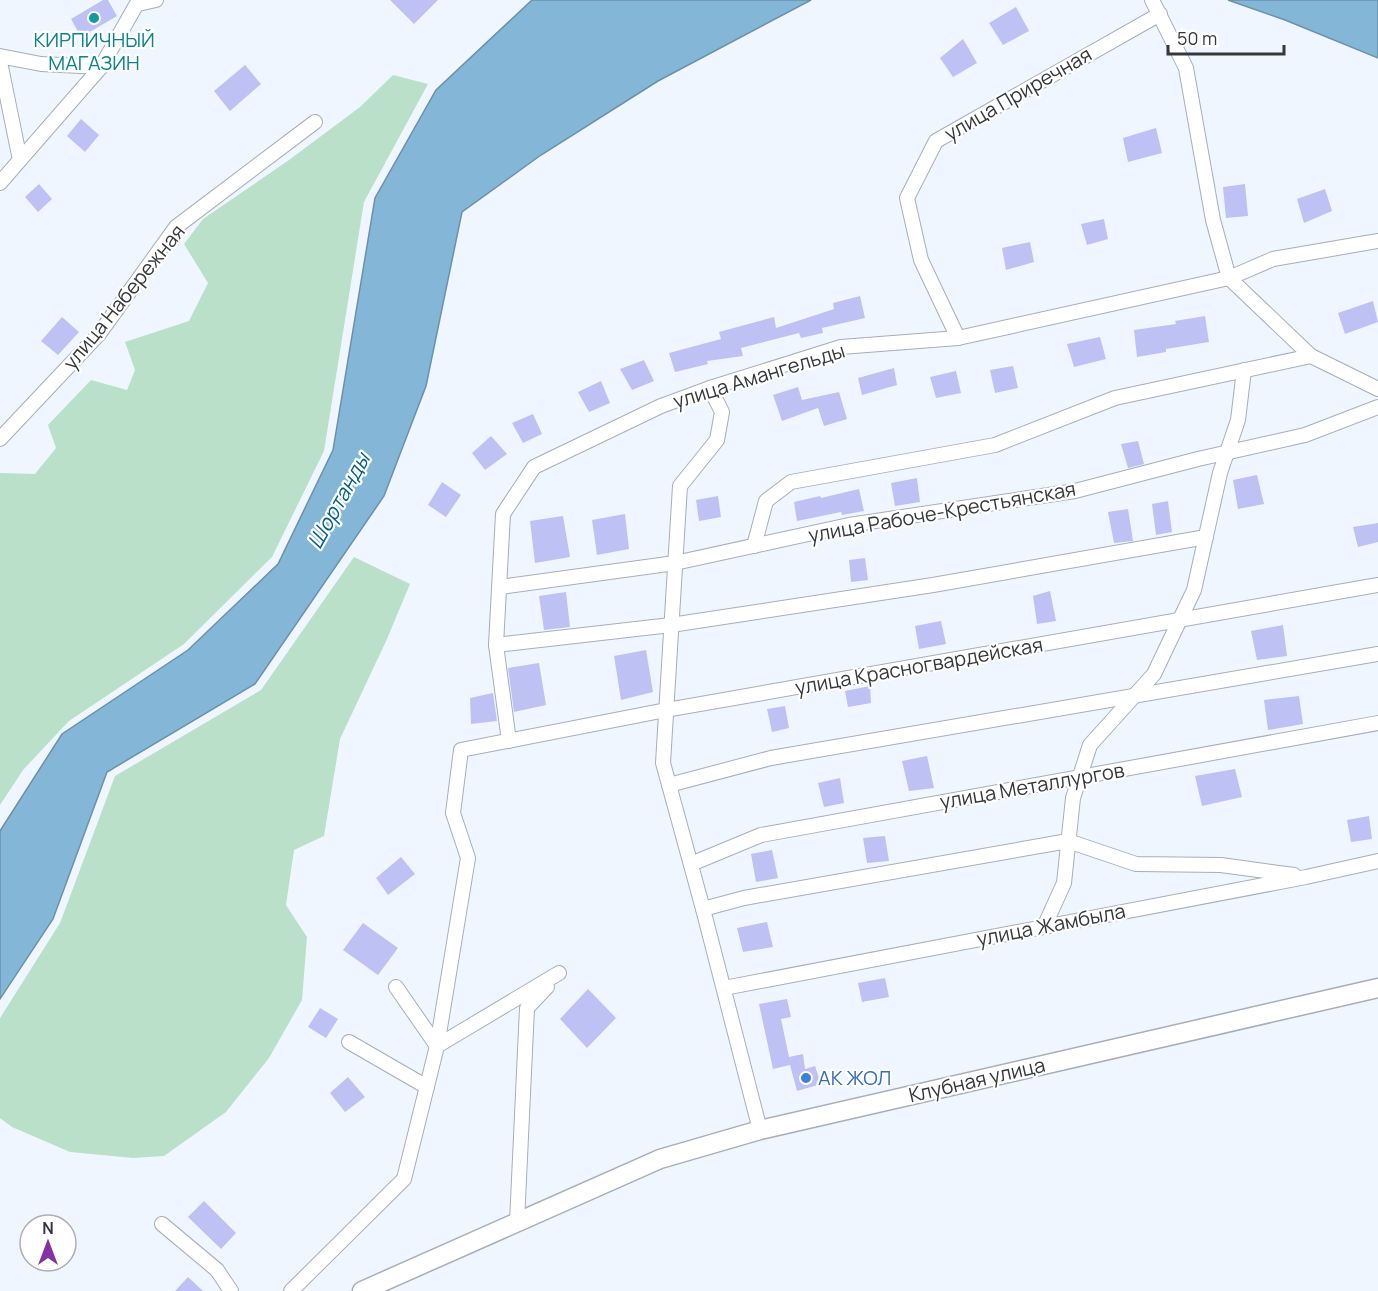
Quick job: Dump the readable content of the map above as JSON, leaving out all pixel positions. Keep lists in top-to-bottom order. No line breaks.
{"streets":{"street":["улица Приречная","улица Набережная","улица Амангельды","улица Рабоче-Крестьянская","улица Красногвардейская","улица Металлургов","улица Жамбыла","Клубная улица"]},"crossings":[["улица Приречная","улица Амангельды"],["улица Амангельды","улица Рабоче-Крестьянская"],["улица Амангельды","улица Красногвардейская"]],"water":["Шортанды"],"places":["КИРПИЧНЫЙ МАГАЗИН","АК ЖОЛ"],"scale_bar":"50 m","north":"top"}
